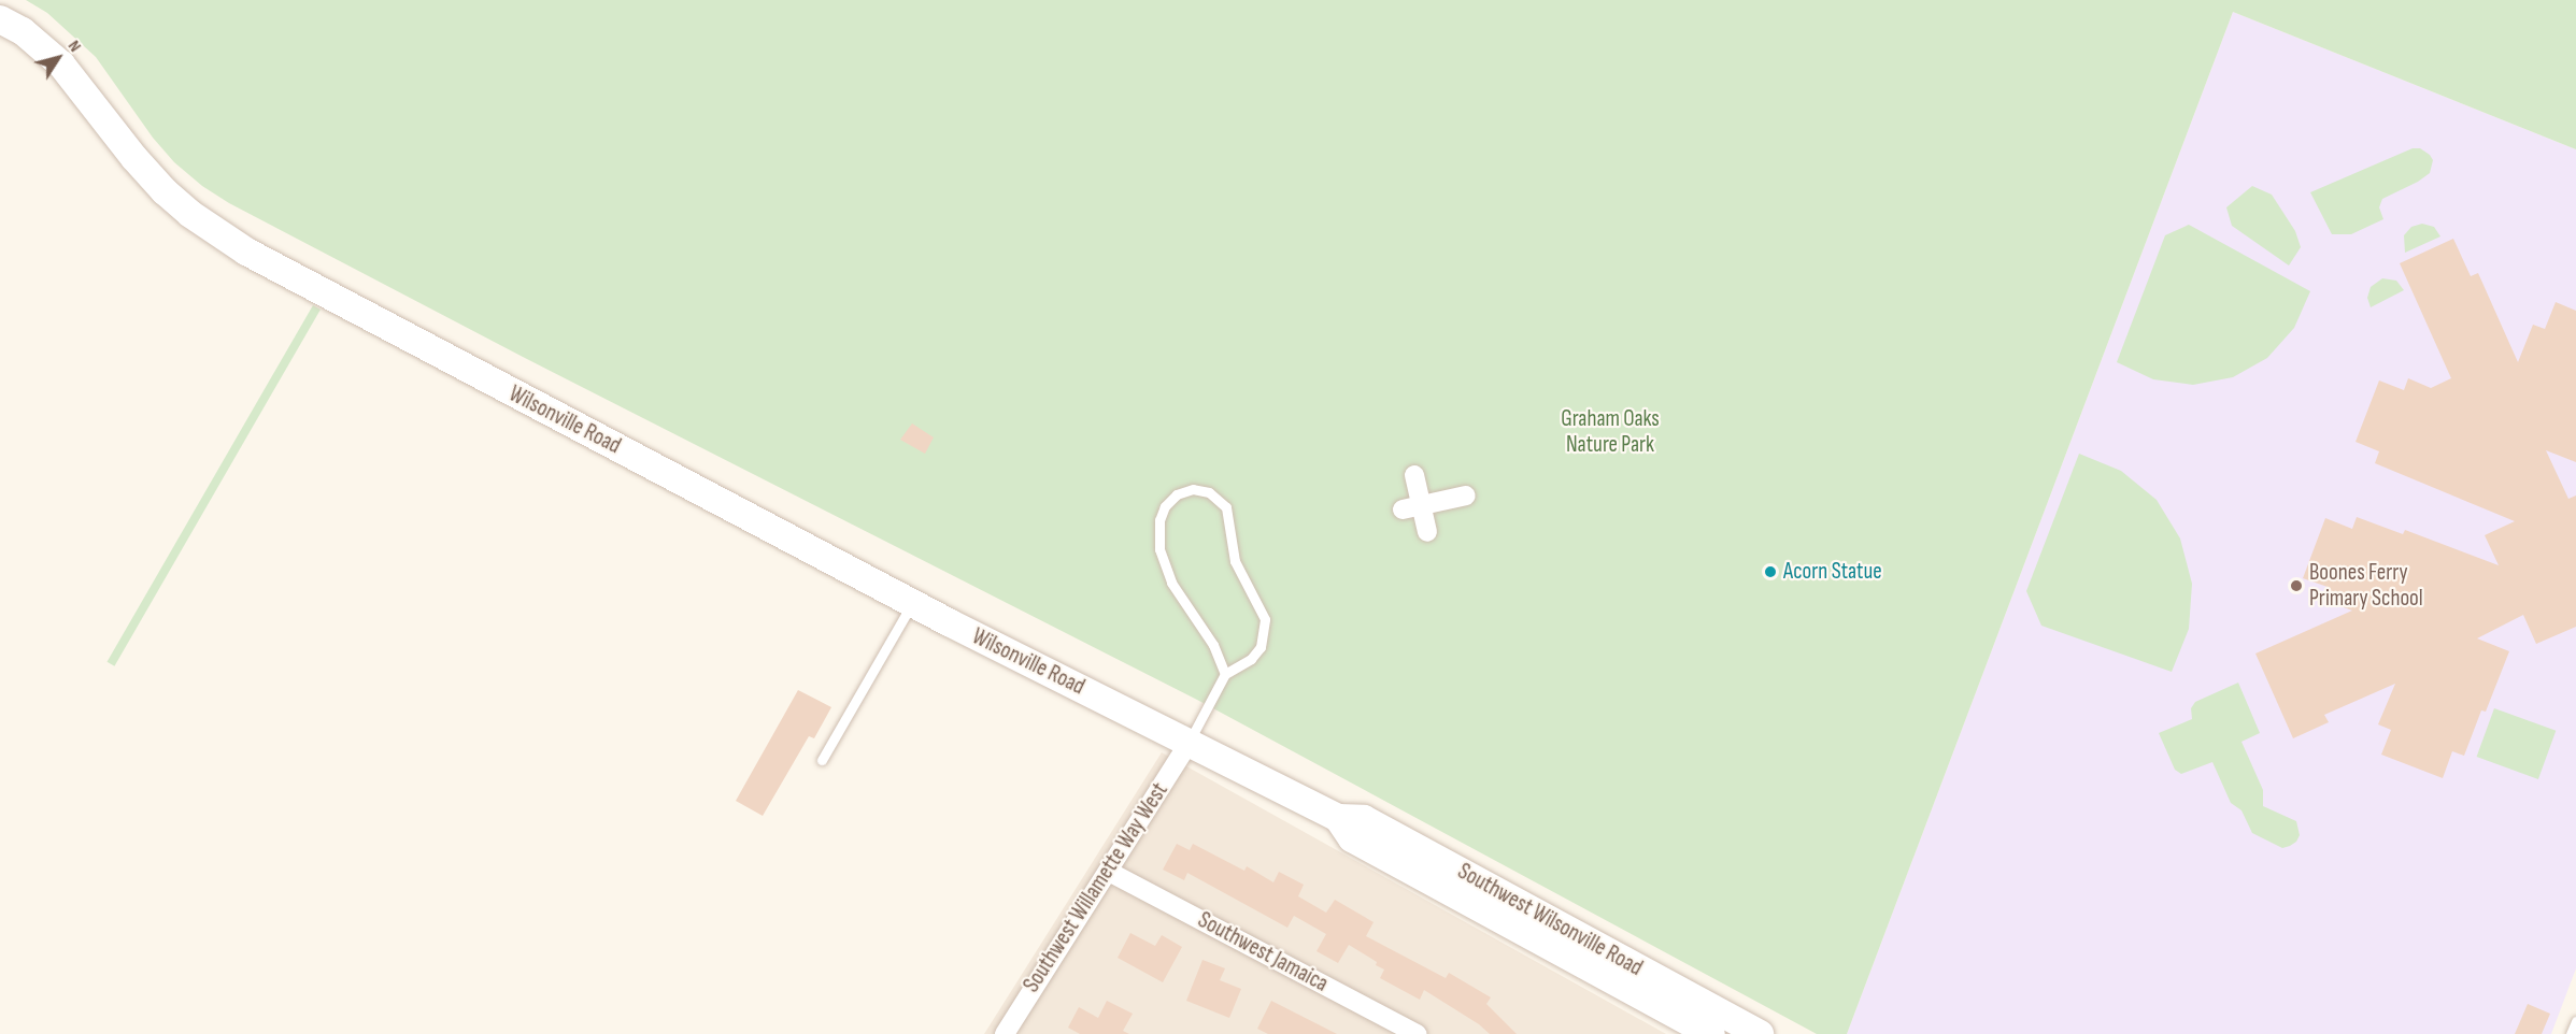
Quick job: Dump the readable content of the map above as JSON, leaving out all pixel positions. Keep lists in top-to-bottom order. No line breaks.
{"streets":{"main road":["Wilsonville Road","Southwest Wilsonville Road"],"street":["Southwest Willamette Way West","Southwest Jamaica"]},"crossings":[["Wilsonville Road","Southwest Willamette Way West"],["Wilsonville Road","Southwest Wilsonville Road"],["Southwest Willamette Way West","Southwest Wilsonville Road"],["Southwest Willamette Way West","Southwest Jamaica"]],"parks":["Graham Oaks Nature Park"],"places":["Acorn Statue","Boones Ferry Primary School"],"north":"top right"}
